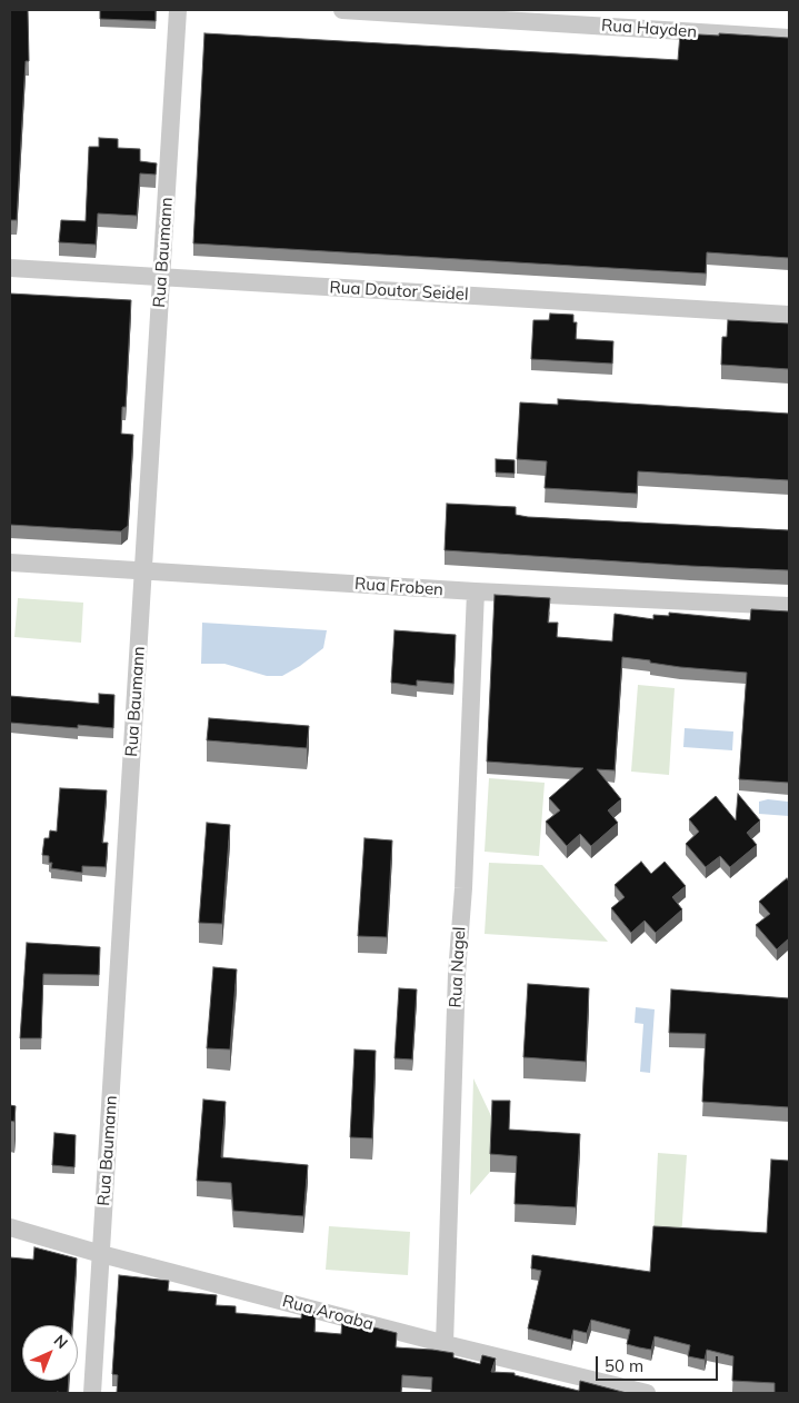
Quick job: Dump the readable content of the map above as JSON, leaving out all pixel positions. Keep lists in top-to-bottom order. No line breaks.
{"streets":{"street":["Rua Hayden","Rua Baumann","Rua Doutor Seidel","Rua Froben","Rua Nagel","Rua Aroaba"]},"crossings":[["Rua Baumann","Rua Doutor Seidel"],["Rua Baumann","Rua Froben"],["Rua Baumann","Rua Aroaba"],["Rua Froben","Rua Nagel"],["Rua Nagel","Rua Aroaba"]],"scale_bar":"50 m","north":"top right"}
